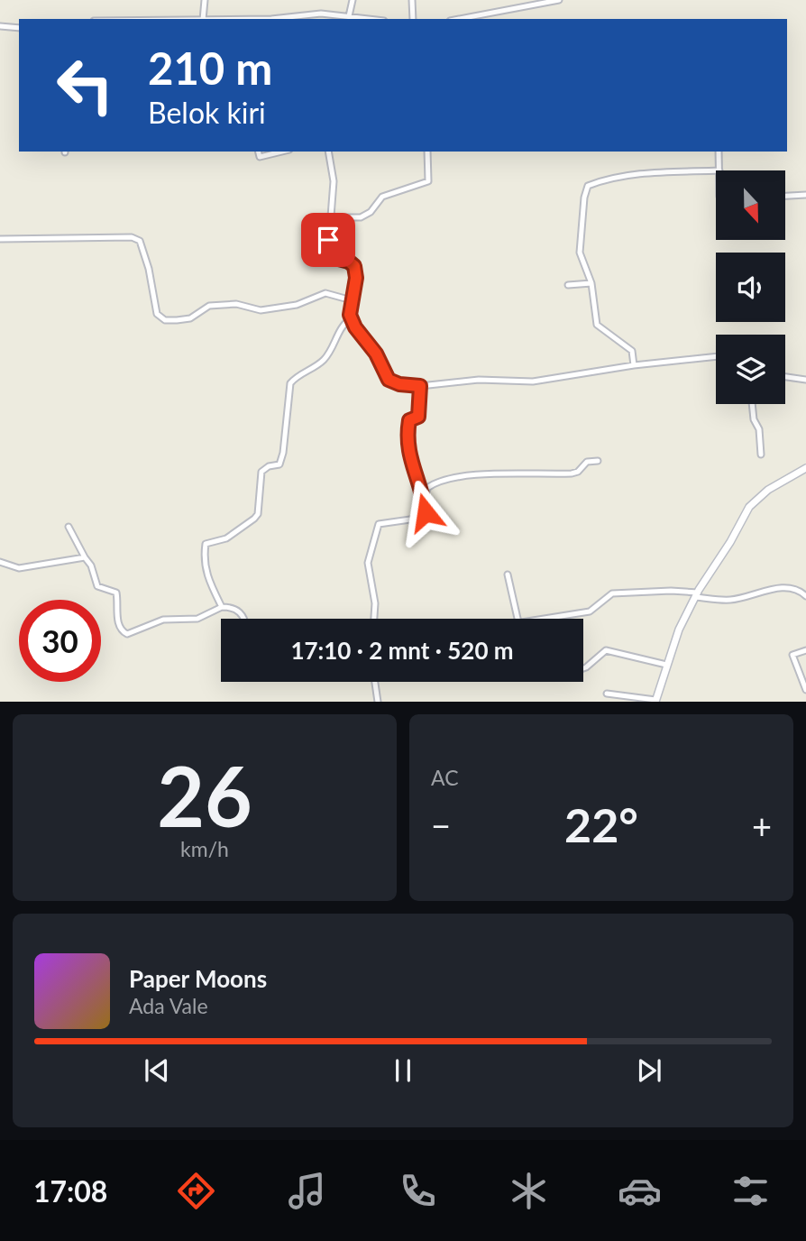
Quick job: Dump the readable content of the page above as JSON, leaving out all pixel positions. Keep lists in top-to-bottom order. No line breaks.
{"north":"bottom","page":{"turn":["210 m","Belok kiri"],"limit":"30","trip":"17:10 · 2 mnt · 520 m","tile":[["26","km/h"],"AC"],"heat":["−","22°","+"],"song":["Paper Moons","Ada Vale"],"tabs":"17:08"}}
